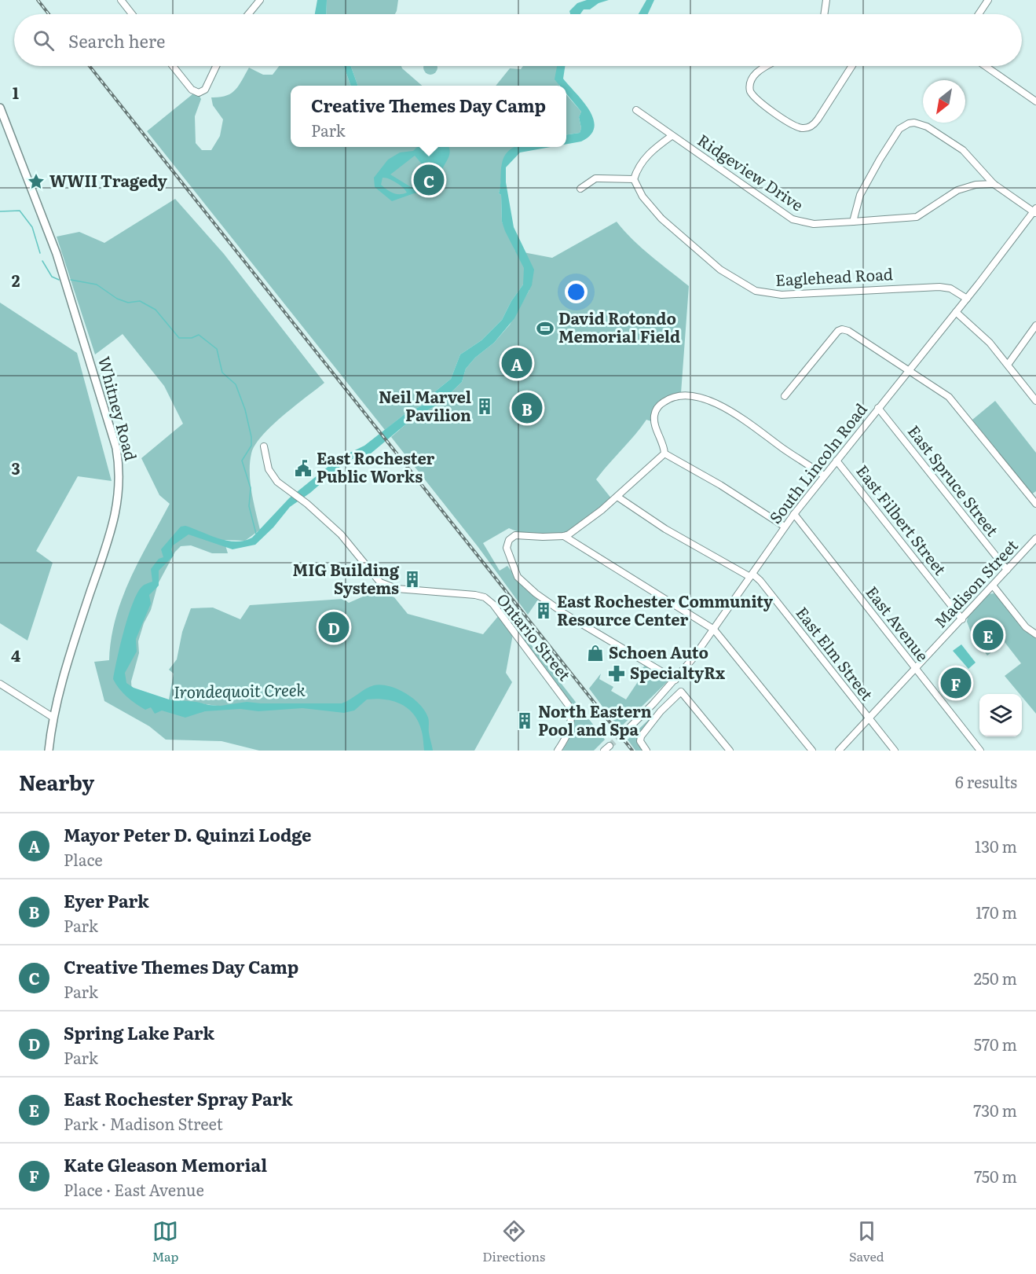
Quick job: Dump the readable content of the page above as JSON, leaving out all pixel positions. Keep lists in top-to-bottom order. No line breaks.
{"streets":{"main road":["Whitney Road"],"street":["Ridgeview Drive","Eaglehead Road","South Lincoln Road","East Spruce Street","East Filbert Street","Madison Street","East Avenue","Ontario Street","East Elm Street"]},"crossings":[["Eaglehead Road","South Lincoln Road"],["South Lincoln Road","East Spruce Street"],["South Lincoln Road","East Filbert Street"],["South Lincoln Road","East Avenue"],["South Lincoln Road","East Elm Street"],["East Spruce Street","Madison Street"],["East Filbert Street","Madison Street"],["Madison Street","East Avenue"],["Madison Street","East Elm Street"]],"water":["Irondequoit Creek"],"places":{"place":["WWII Tragedy"],"sports":["David Rotondo Memorial Field"],"building":["Neil Marvel Pavilion","MIG Building Systems","East Rochester Community Resource Center","North Eastern Pool and Spa"],"public building":["East Rochester Public Works"],"shop":["Schoen Auto"],"pharmacy":["SpecialtyRx"]},"north":"bottom left","page":{"search":"Search here","popup":["Creative Themes Day Camp","Park"],"pins":["C","A","B","D","E","F"],"heading":["Nearby","6 results"],"list":[{"mark":"A","name":"Mayor Peter D. Quinzi Lodge","note":"Place","value":"130 m"},{"mark":"B","name":"Eyer Park","note":"Park","value":"170 m"},{"mark":"C","name":"Creative Themes Day Camp","note":"Park","value":"250 m"},{"mark":"D","name":"Spring Lake Park","note":"Park","value":"570 m"},{"mark":"E","name":"East Rochester Spray Park","note":"Park · Madison Street","value":"730 m"},{"mark":"F","name":"Kate Gleason Memorial","note":"Place · East Avenue","value":"750 m"}],"nav":["Map","Directions","Saved"]},"grid":{"rows":["1","2","3","4"]}}
